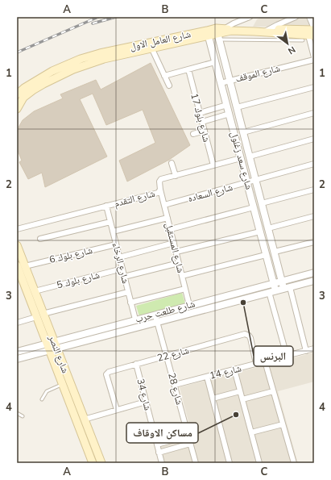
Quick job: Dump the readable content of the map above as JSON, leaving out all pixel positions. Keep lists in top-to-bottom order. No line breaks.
{"streets":{"main road":["شارع العامل الاول","شارع النصر"],"street":["شارع الموقف","شارع بلوك 17","شارع سعد زغلول","شارع السعاده","شارع التقدم","شارع المستقبل","شارع بلوك 6","شارع الرخاء","شارع بلوك 5","شارع طلعت حرب","شارع 22","شارع 14","شارع 28","شارع 34"]},"crossings":[["شارع العامل الاول","شارع سعد زغلول"],["شارع الموقف","شارع سعد زغلول"],["شارع بلوك 17","شارع التقدم"],["شارع سعد زغلول","شارع السعاده"],["شارع سعد زغلول","شارع التقدم"],["شارع سعد زغلول","شارع طلعت حرب"],["شارع السعاده","شارع المستقبل"],["شارع التقدم","شارع المستقبل"],["شارع التقدم","شارع الرخاء"],["شارع المستقبل","شارع طلعت حرب"],["شارع بلوك 6","شارع الرخاء"],["شارع بلوك 6","شارع النصر"],["شارع الرخاء","شارع بلوك 5"],["شارع الرخاء","شارع طلعت حرب"],["شارع بلوك 5","شارع النصر"],["شارع طلعت حرب","شارع النصر"],["شارع طلعت حرب","شارع 28"],["شارع 22","شارع 14"],["شارع 22","شارع 28"],["شارع 22","شارع 34"],["شارع 14","شارع 28"]],"places":["البرنس","مساكن الاوقاف"],"north":"bottom right","grid":{"columns":["A","B","C"],"rows":["1","2","3","4"]}}
